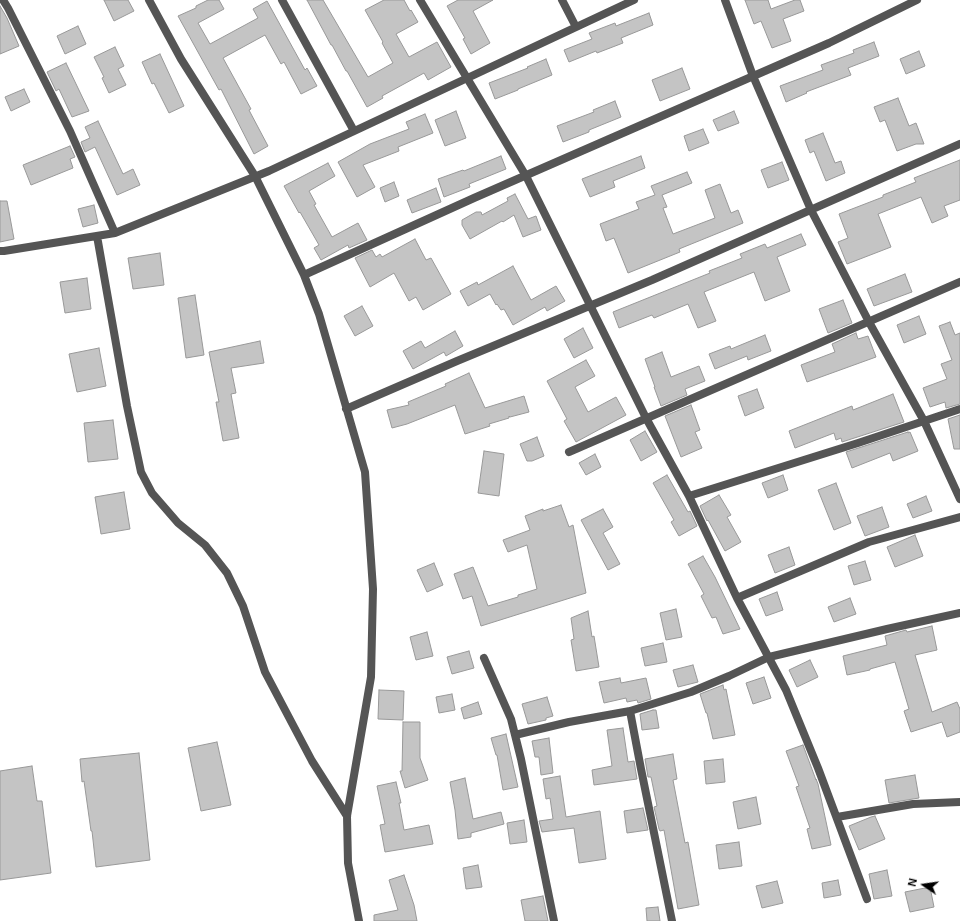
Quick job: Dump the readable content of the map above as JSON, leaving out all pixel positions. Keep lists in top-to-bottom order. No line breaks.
{"north":"left"}
